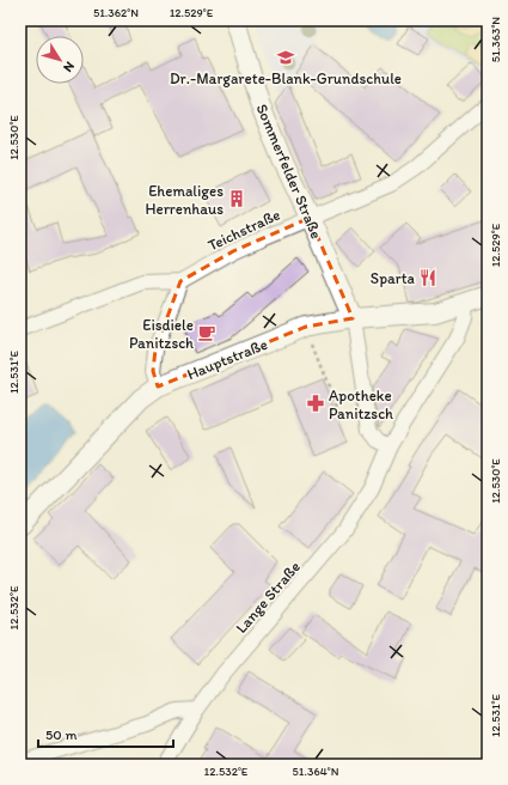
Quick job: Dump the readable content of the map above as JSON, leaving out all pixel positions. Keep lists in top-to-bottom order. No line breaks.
{"streets":{"street":["Sommerfelder Straße","Teichstraße","Hauptstraße","Lange Straße"]},"crossings":[["Sommerfelder Straße","Teichstraße"],["Sommerfelder Straße","Hauptstraße"],["Hauptstraße","Lange Straße"]],"places":{"school or university":["Dr.-Margarete-Blank-Grundschule"],"building":["Ehemaliges Herrenhaus"],"restaurant":["Sparta"],"cafe":["Eisdiele Panitzsch"],"pharmacy":["Apotheke Panitzsch"]},"scale_bar":"50 m","north":"bottom right","coordinates":["51.362°N","12.529°E","51.363°N","12.530°E","12.531°E","12.532°E","51.364°N"]}
